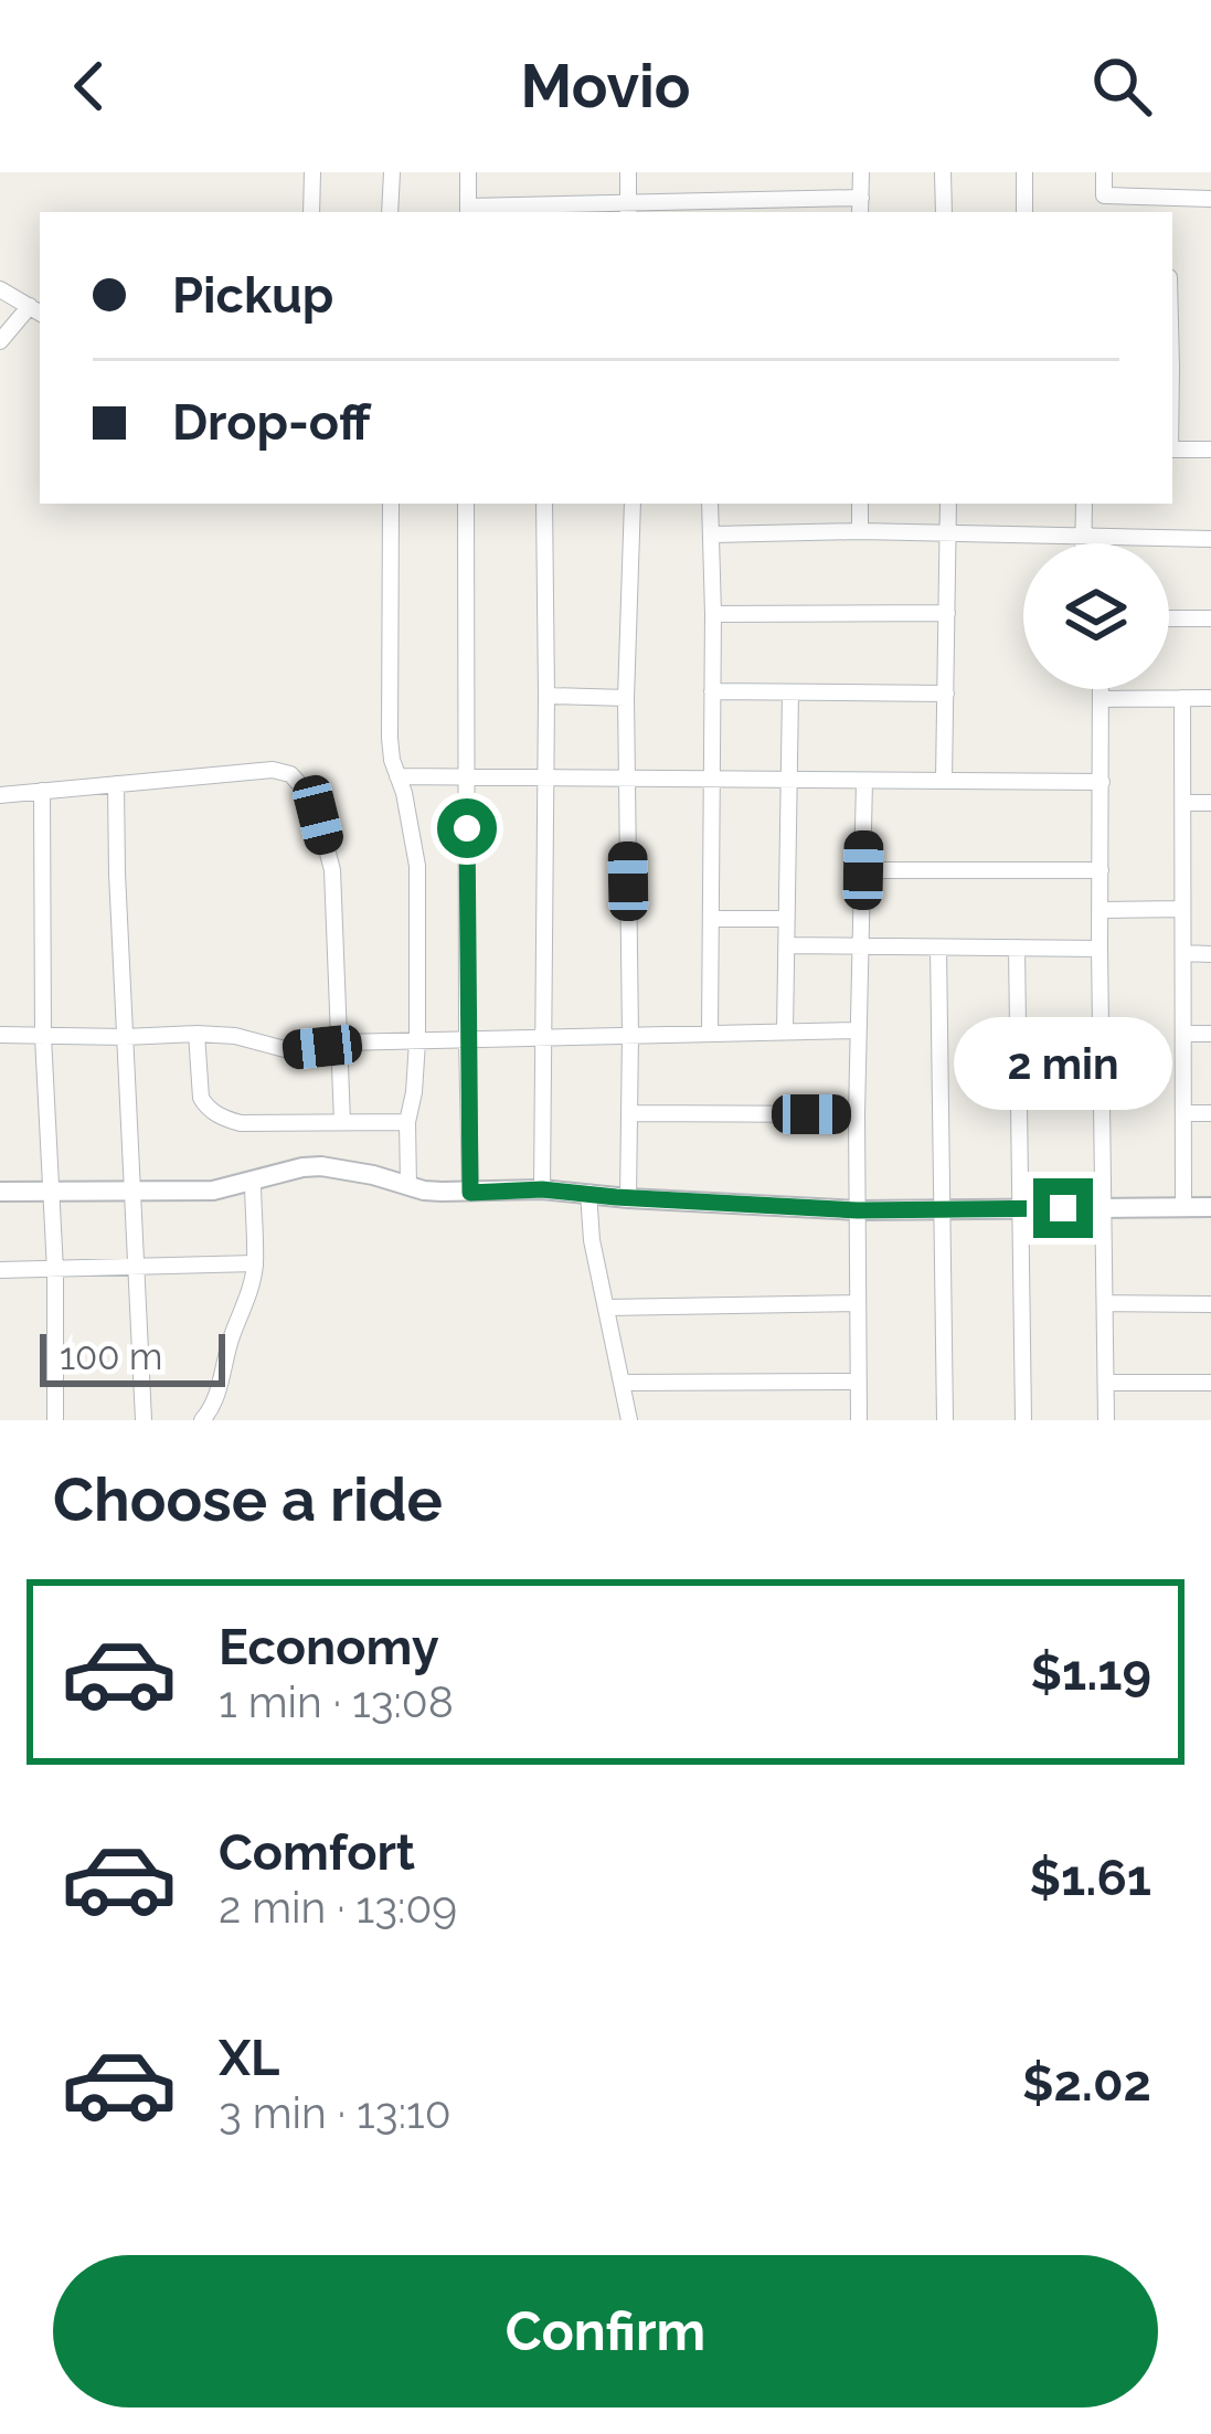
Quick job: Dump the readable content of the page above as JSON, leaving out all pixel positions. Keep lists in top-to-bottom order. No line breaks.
{"scale_bar":"100 m","page":{"header":"Movio","banner":["Pickup","Drop-off"],"bubble":"2 min","scale":"100 m","heading":"Choose a ride","list":[{"name":"Economy","note":"1 min · 13:08","value":"$1.19"},{"name":"Comfort","note":"2 min · 13:09","value":"$1.61"},{"name":"XL","note":"3 min · 13:10","value":"$2.02"}],"buttons":"Confirm"}}
